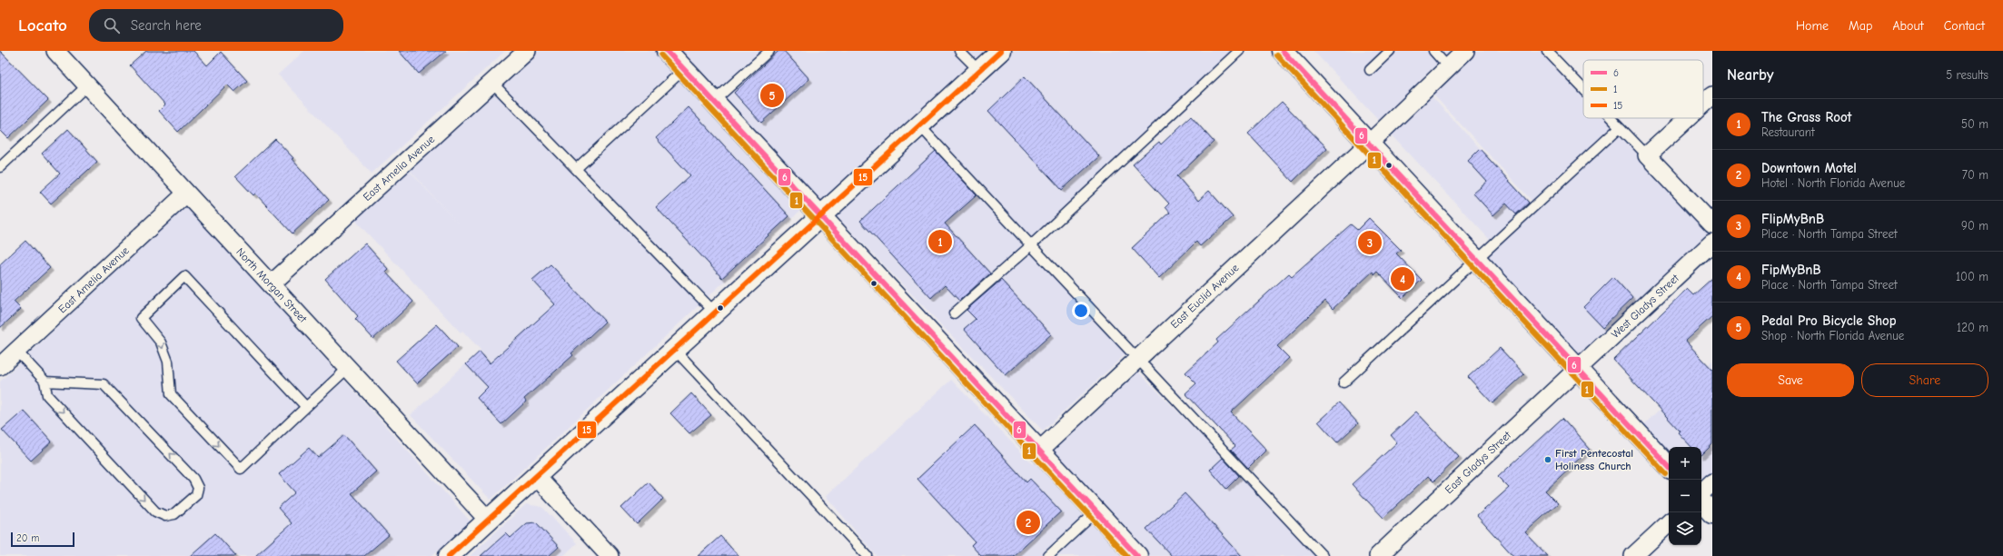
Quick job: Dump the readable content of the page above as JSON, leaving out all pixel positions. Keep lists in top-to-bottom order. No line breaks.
{"streets":{"street":["East Amelia Avenue","North Morgan Street","East Euclid Avenue","West Gladys Street","East Gladys Street"]},"crossings":[["East Amelia Avenue","North Morgan Street"],["West Gladys Street","East Gladys Street"]],"places":["First Pentecostal Holiness Church"],"lines":["transit line 6","transit line 15","transit line 1"],"legend":["6","1","15"],"scale_bar":"20 m","page":{"header":"Locato","search":"Search here","nav":["Home","Map","About","Contact"],"heading":["Nearby","5 results"],"pins":["5","1","3","4","2"],"list":[{"mark":"1","name":"The Grass Root","note":"Restaurant","value":"50 m"},{"mark":"2","name":"Downtown Motel","note":"Hotel · North Florida Avenue","value":"70 m"},{"mark":"3","name":"FlipMyBnB","note":"Place · North Tampa Street","value":"90 m"},{"mark":"4","name":"FipMyBnB","note":"Place · North Tampa Street","value":"100 m"},{"mark":"5","name":"Pedal Pro Bicycle Shop","note":"Shop · North Florida Avenue","value":"120 m"}],"buttons":["Save","Share"],"map_buttons":["+","−"],"scale":"20 m"}}
